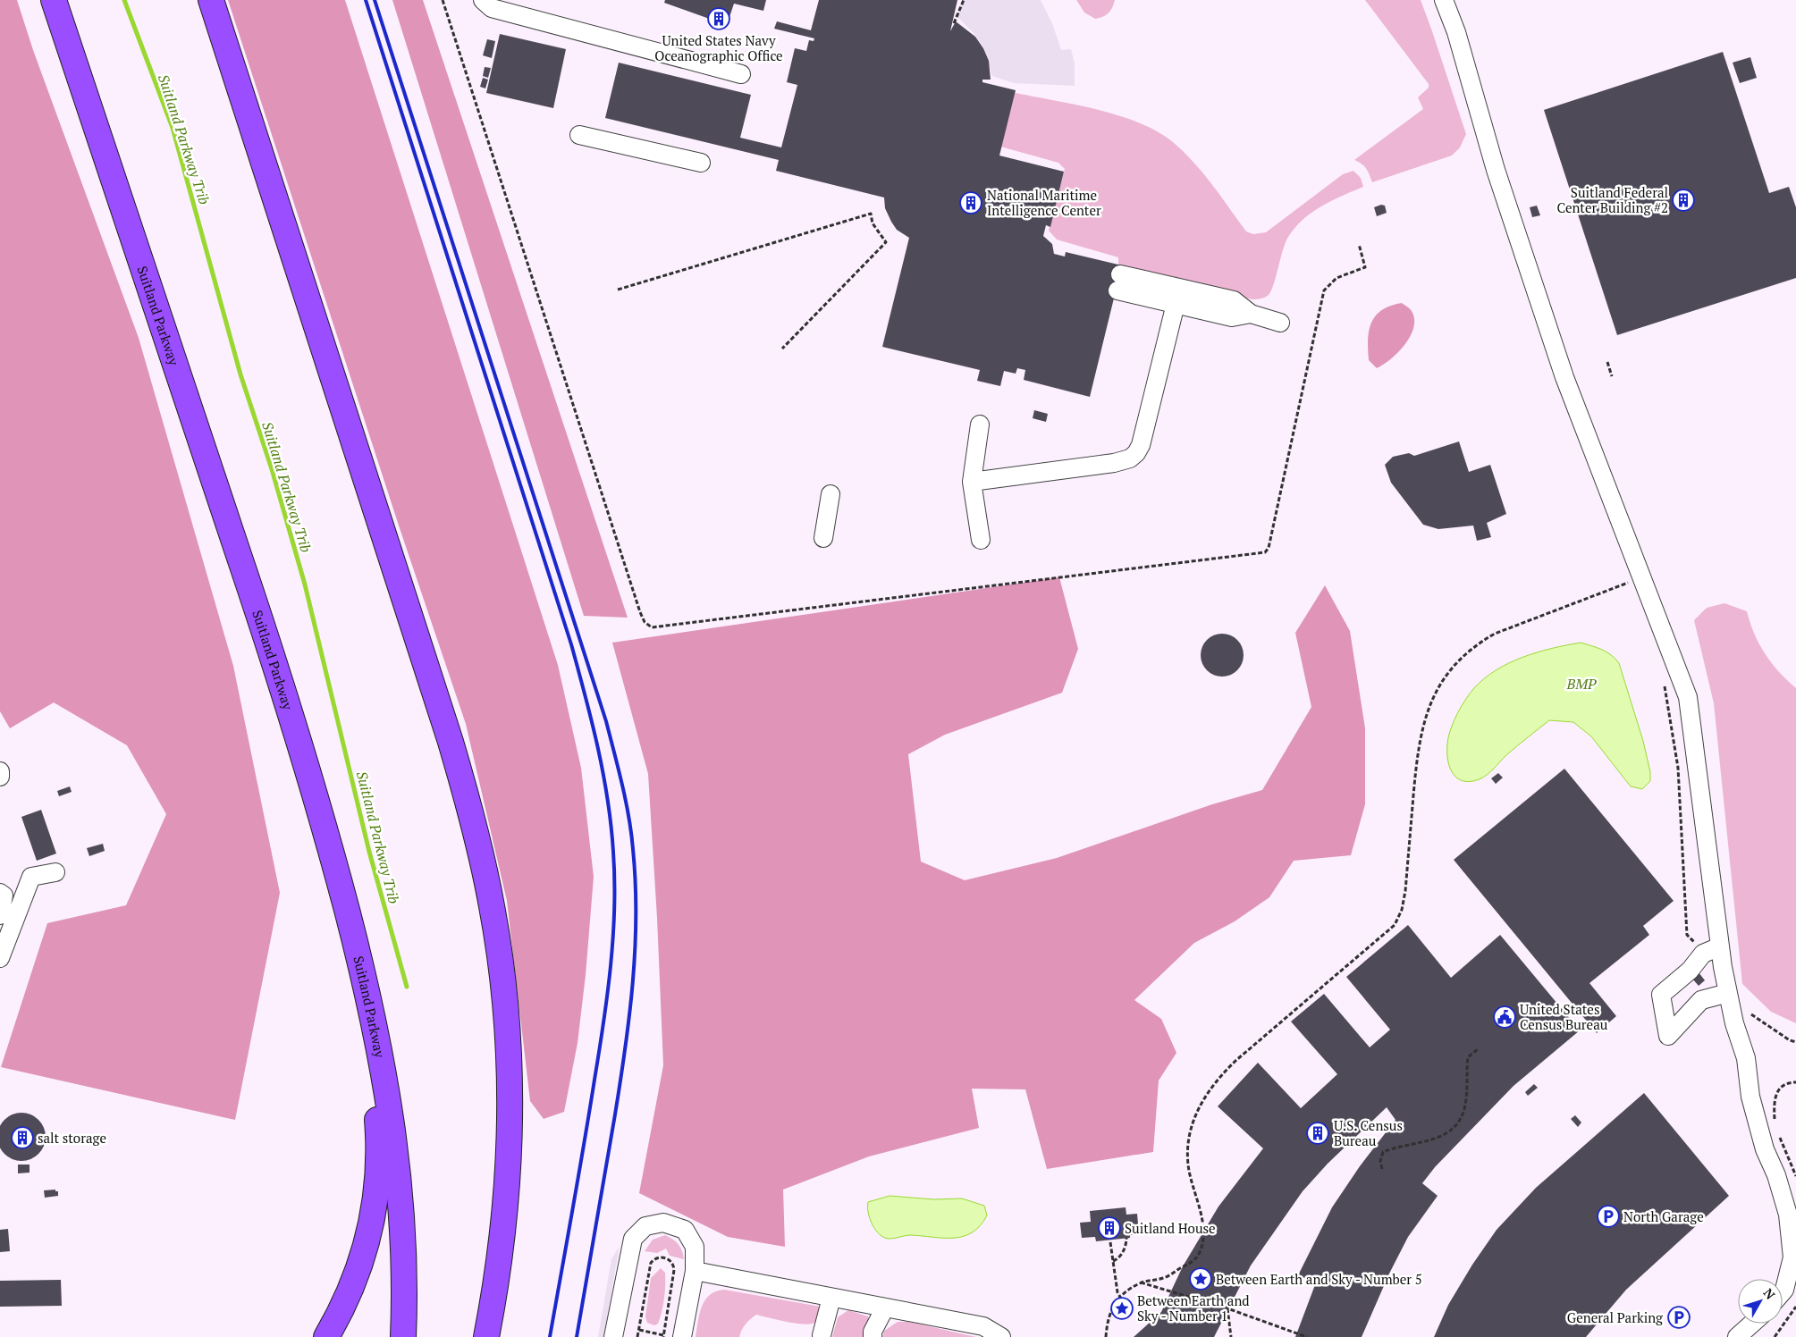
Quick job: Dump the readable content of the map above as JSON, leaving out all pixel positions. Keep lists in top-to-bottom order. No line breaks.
{"streets":{"highway":["Suitland Parkway"]},"water":["Suitland Parkway Trib","BMP"],"places":{"building":["United States Navy Oceanographic Office","Suitland Federal Center Building #2","National Maritime Intelligence Center","U.S. Census Bureau","salt storage","Suitland House"],"public building":["United States Census Bureau"],"parking":["North Garage","General Parking"],"place":["Between Earth and Sky - Number 5","Between Earth and Sky - Number 1"]},"north":"top right"}
